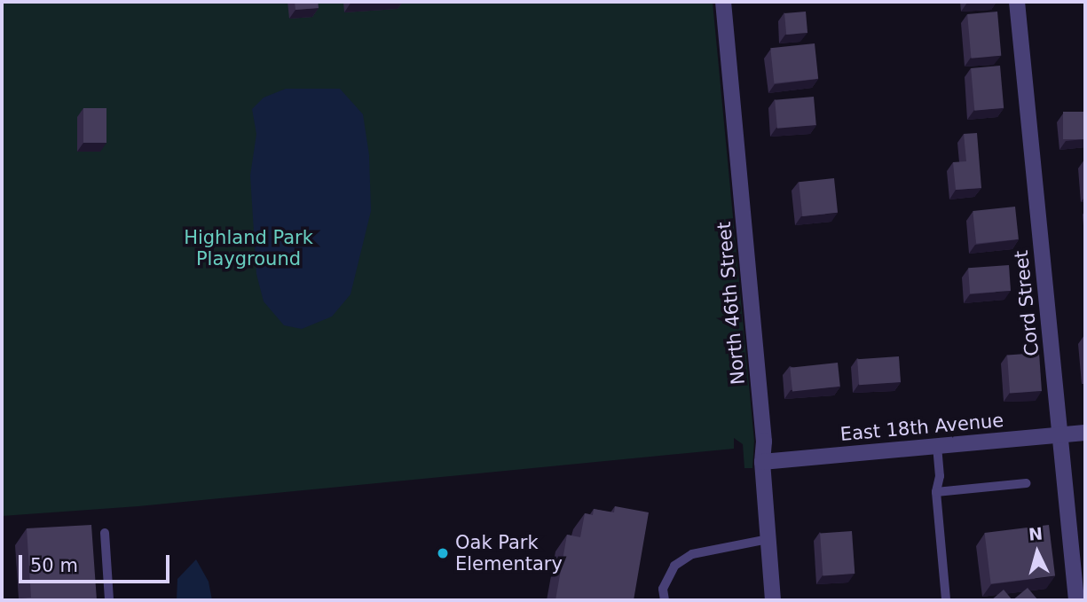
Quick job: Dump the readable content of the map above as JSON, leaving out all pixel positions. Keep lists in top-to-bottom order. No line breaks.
{"streets":{"street":["North 46th Street","Cord Street","East 18th Avenue"]},"crossings":[["North 46th Street","East 18th Avenue"],["Cord Street","East 18th Avenue"]],"parks":["Highland Park Playground"],"places":["Oak Park Elementary"],"scale_bar":"50 m","north":"top"}
